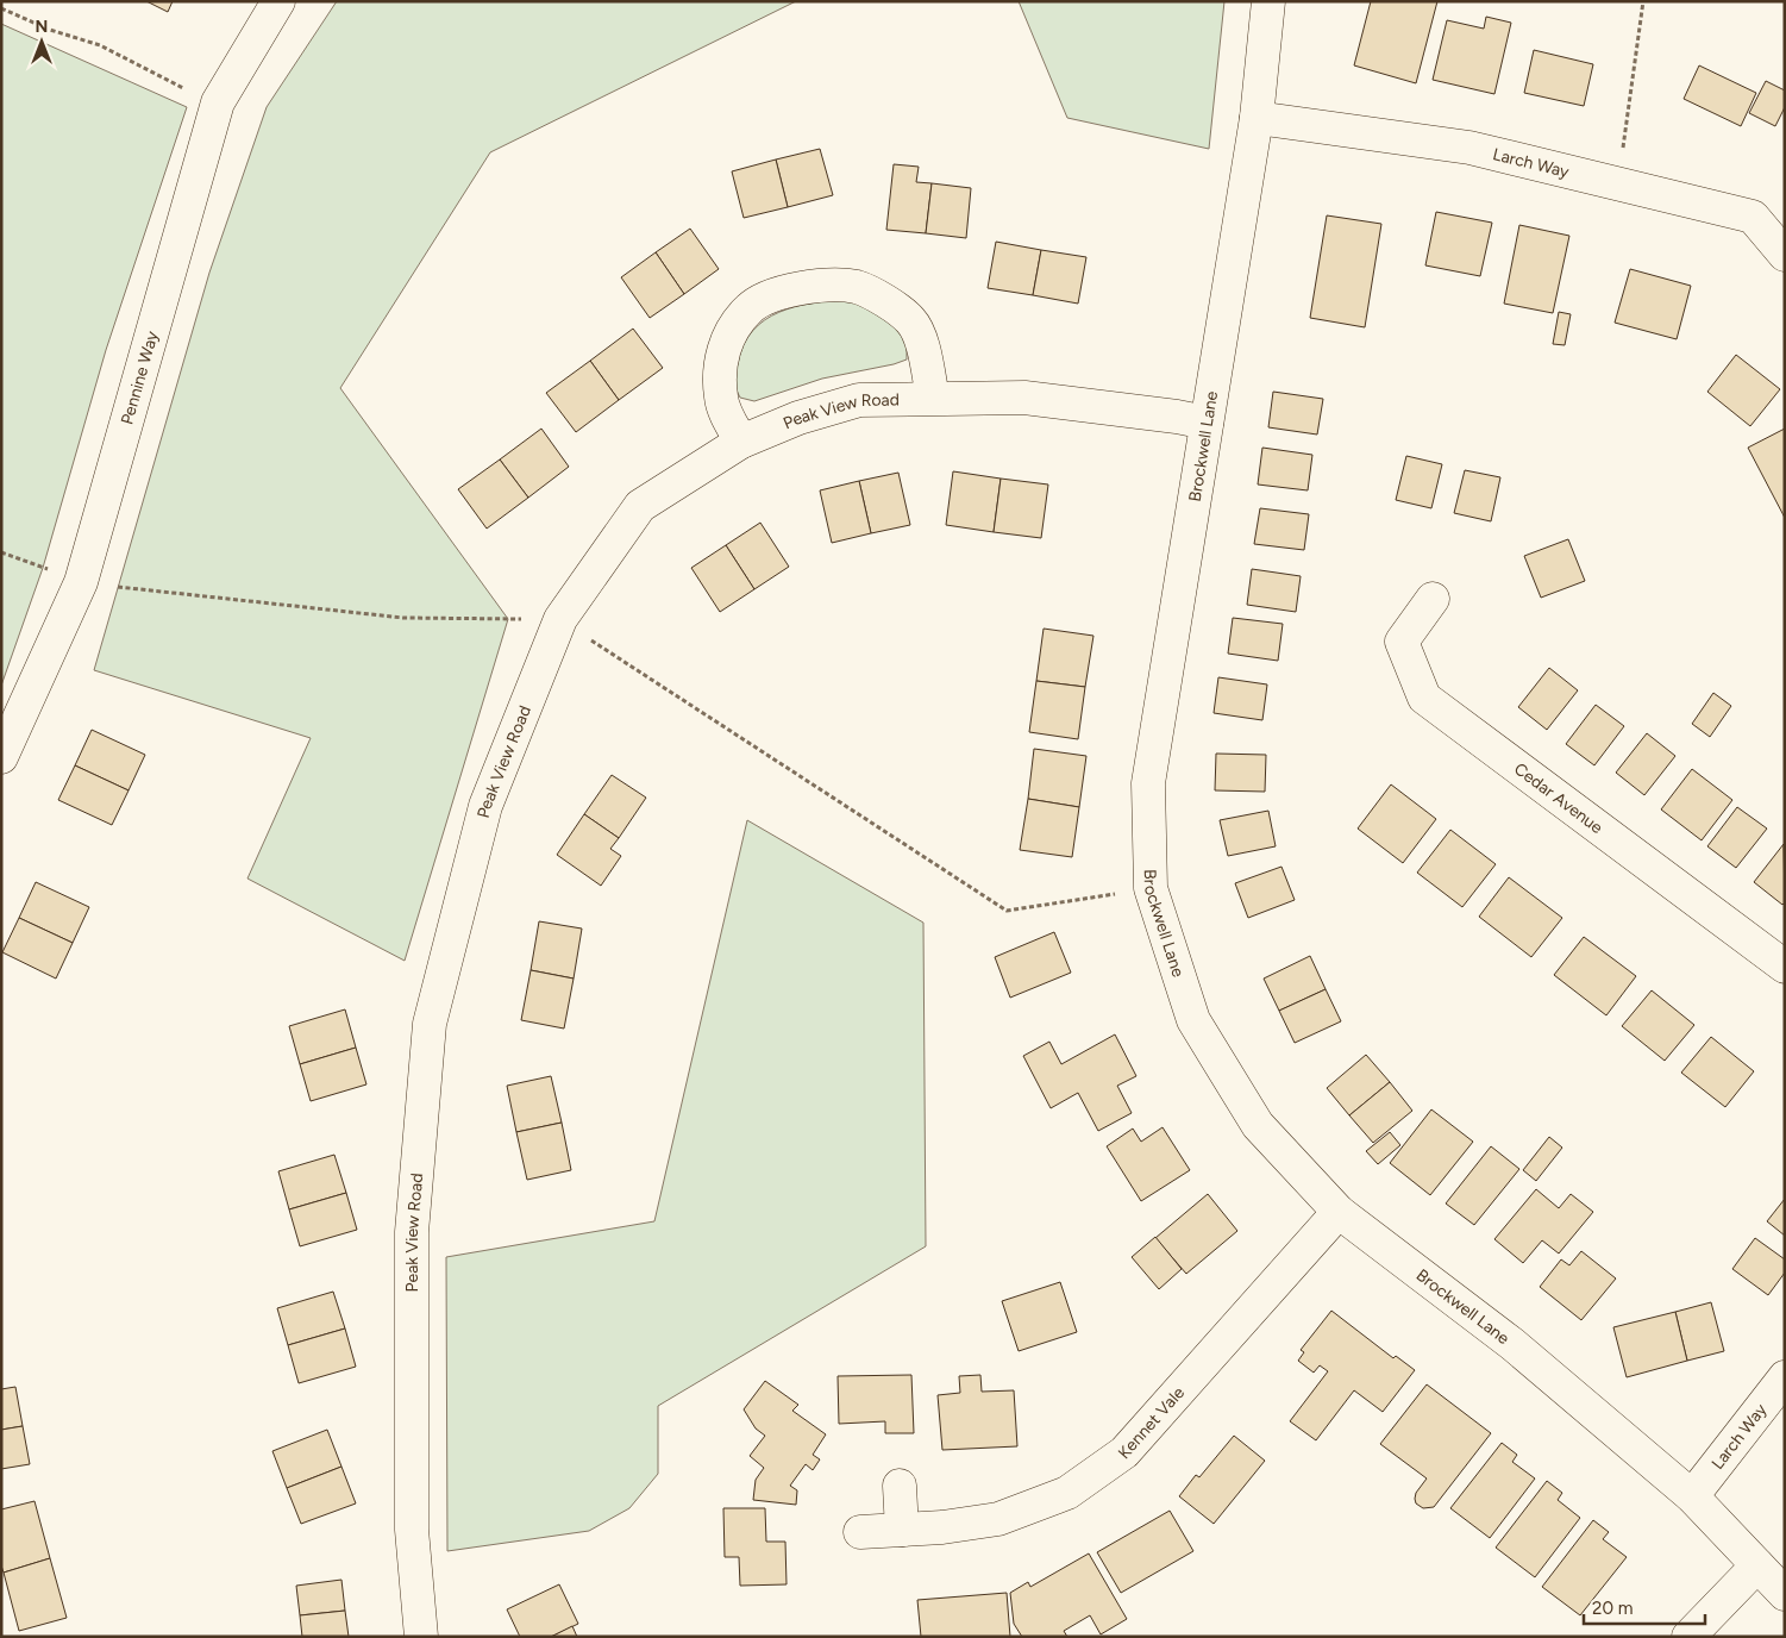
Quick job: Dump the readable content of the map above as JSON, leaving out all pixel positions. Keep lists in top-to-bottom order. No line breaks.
{"streets":{"street":["Larch Way","Pennine Way","Peak View Road","Brockwell Lane","Cedar Avenue","Kennet Vale"]},"crossings":[["Larch Way","Brockwell Lane"],["Peak View Road","Brockwell Lane"],["Brockwell Lane","Kennet Vale"]],"scale_bar":"20 m","north":"top"}
